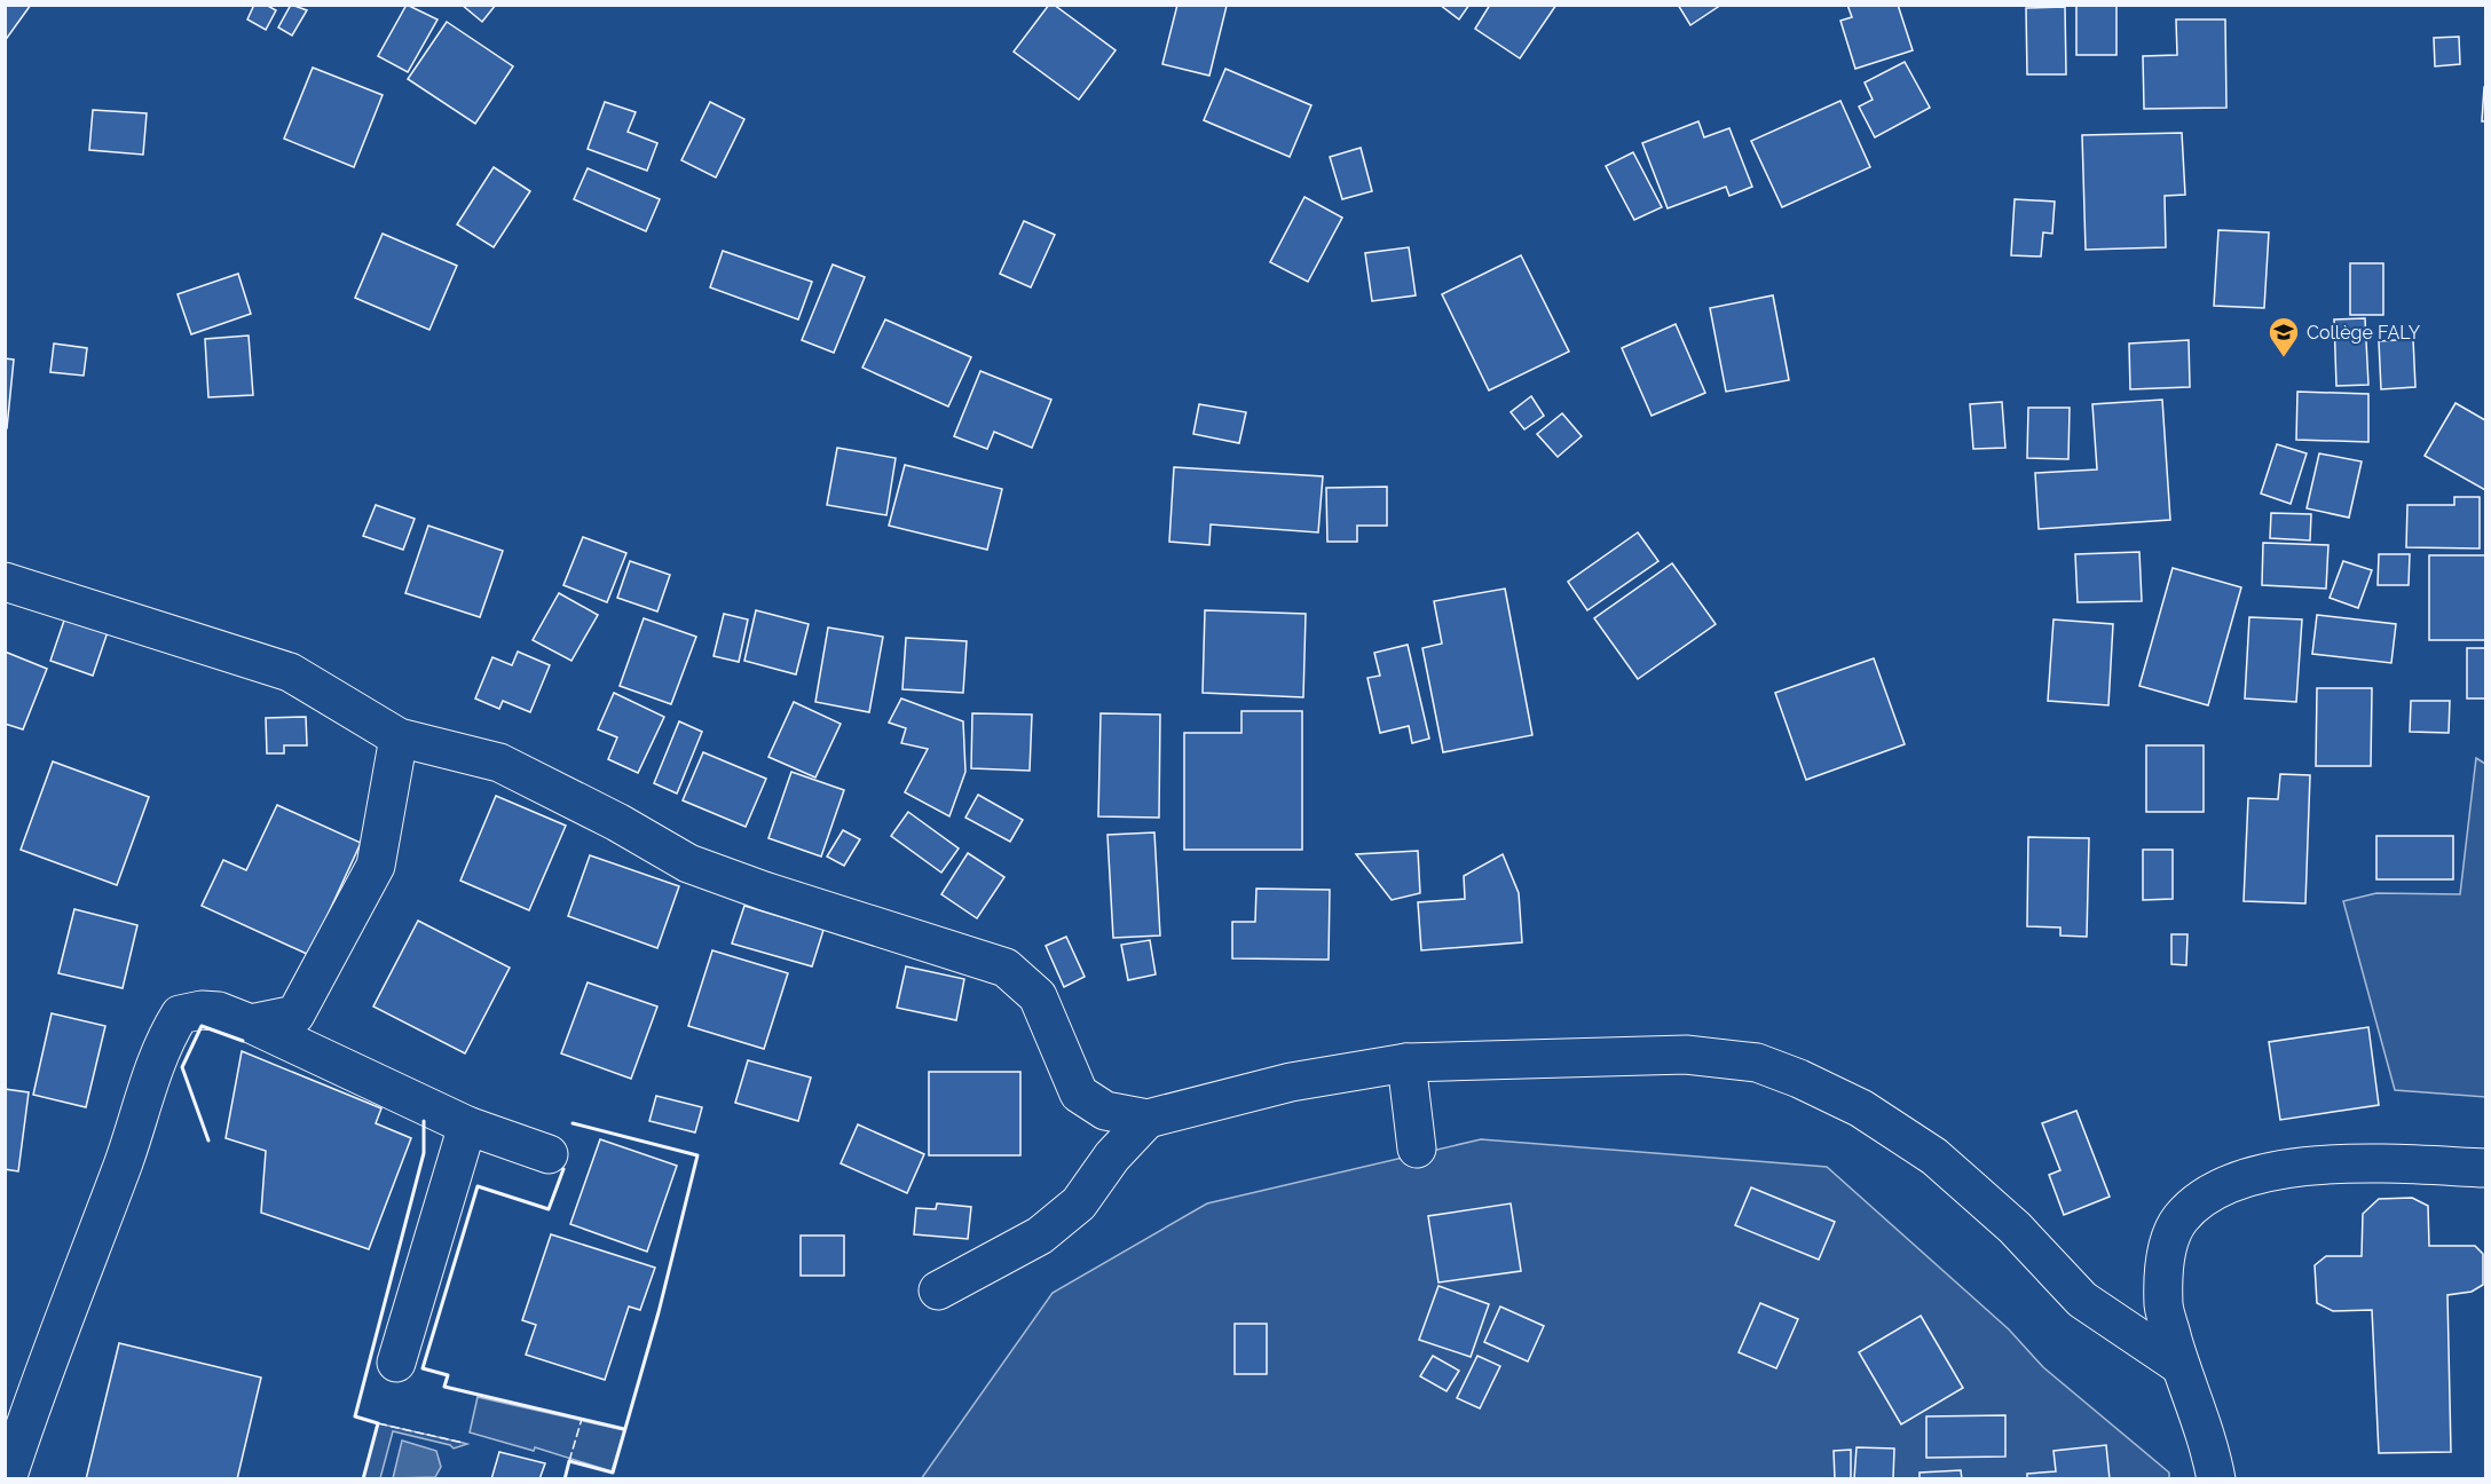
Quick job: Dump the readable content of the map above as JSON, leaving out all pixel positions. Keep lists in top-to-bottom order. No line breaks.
{"places":{"school or university":["Collège FALY"]}}
